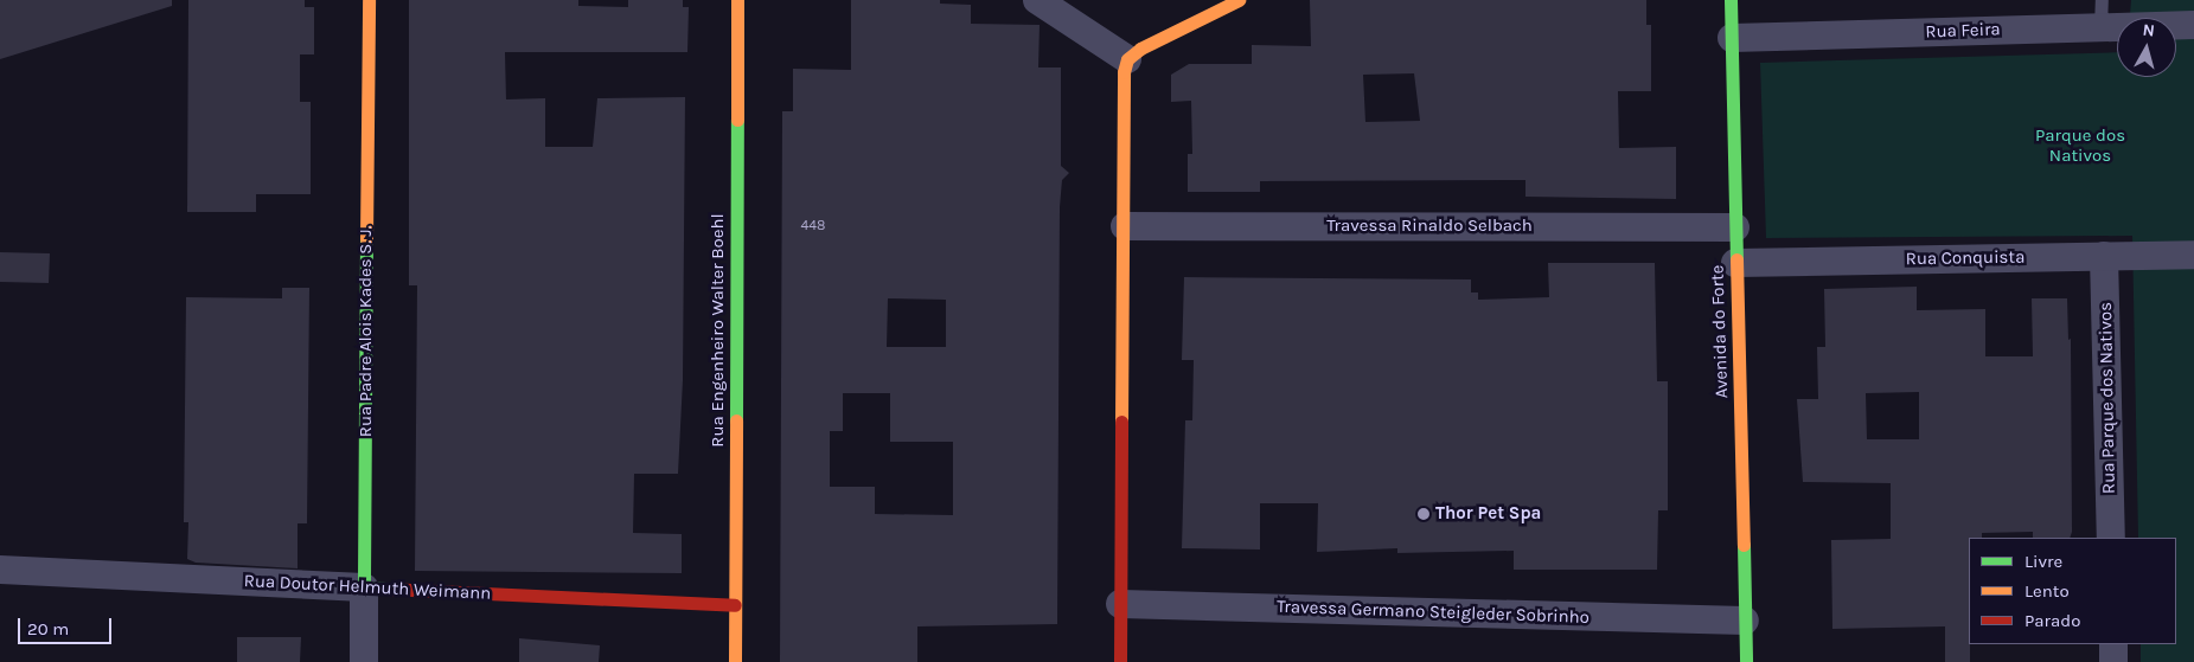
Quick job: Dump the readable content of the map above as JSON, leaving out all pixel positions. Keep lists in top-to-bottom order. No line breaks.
{"streets":{"street":["Rua Feira","Travessa Rinaldo Selbach","Rua Conquista","Rua Engenheiro Walter Boehl","Rua Padre Alois Kades S. J.","Avenida do Forte","Rua Parque dos Nativos","Rua Doutor Helmuth Weimann","Travessa Germano Steigleder Sobrinho"]},"crossings":[["Rua Feira","Avenida do Forte"],["Travessa Rinaldo Selbach","Avenida do Forte"],["Rua Conquista","Avenida do Forte"],["Rua Conquista","Rua Parque dos Nativos"],["Rua Engenheiro Walter Boehl","Rua Doutor Helmuth Weimann"],["Rua Padre Alois Kades S. J.","Rua Doutor Helmuth Weimann"],["Avenida do Forte","Travessa Germano Steigleder Sobrinho"]],"parks":["Parque dos Nativos"],"places":["Thor Pet Spa"],"house_numbers":["448"],"legend":["Livre","Lento","Parado"],"scale_bar":"20 m","north":"top"}
